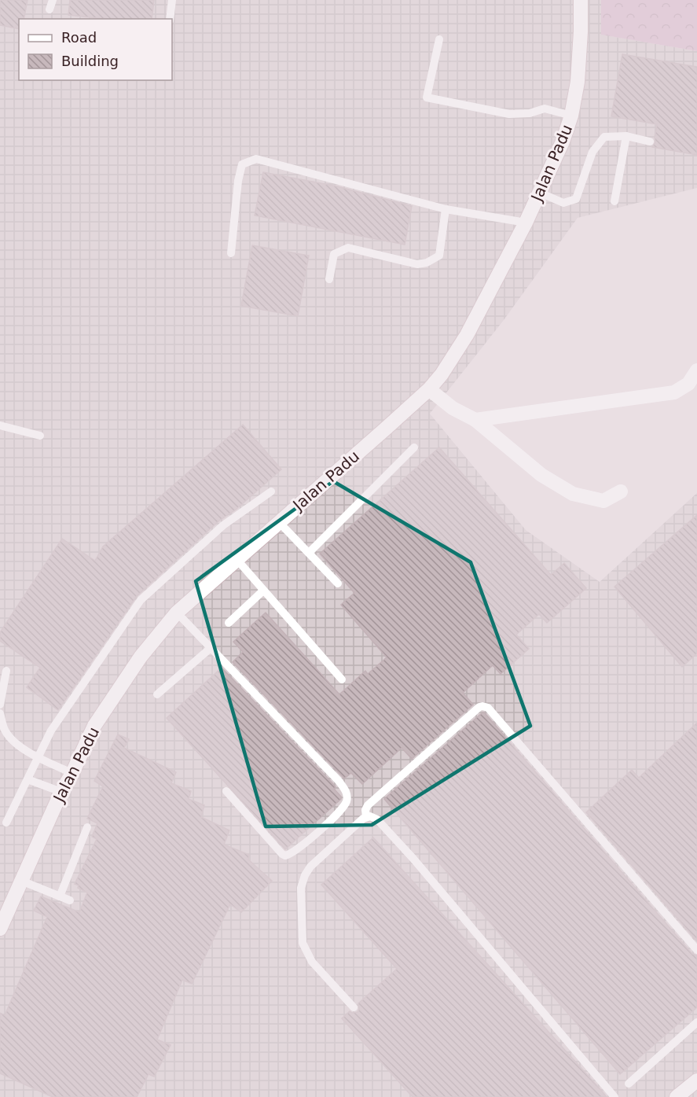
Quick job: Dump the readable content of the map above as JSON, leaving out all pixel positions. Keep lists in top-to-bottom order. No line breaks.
{"streets":{"street":["Jalan Padu"]},"legend":["Road","Building"]}
